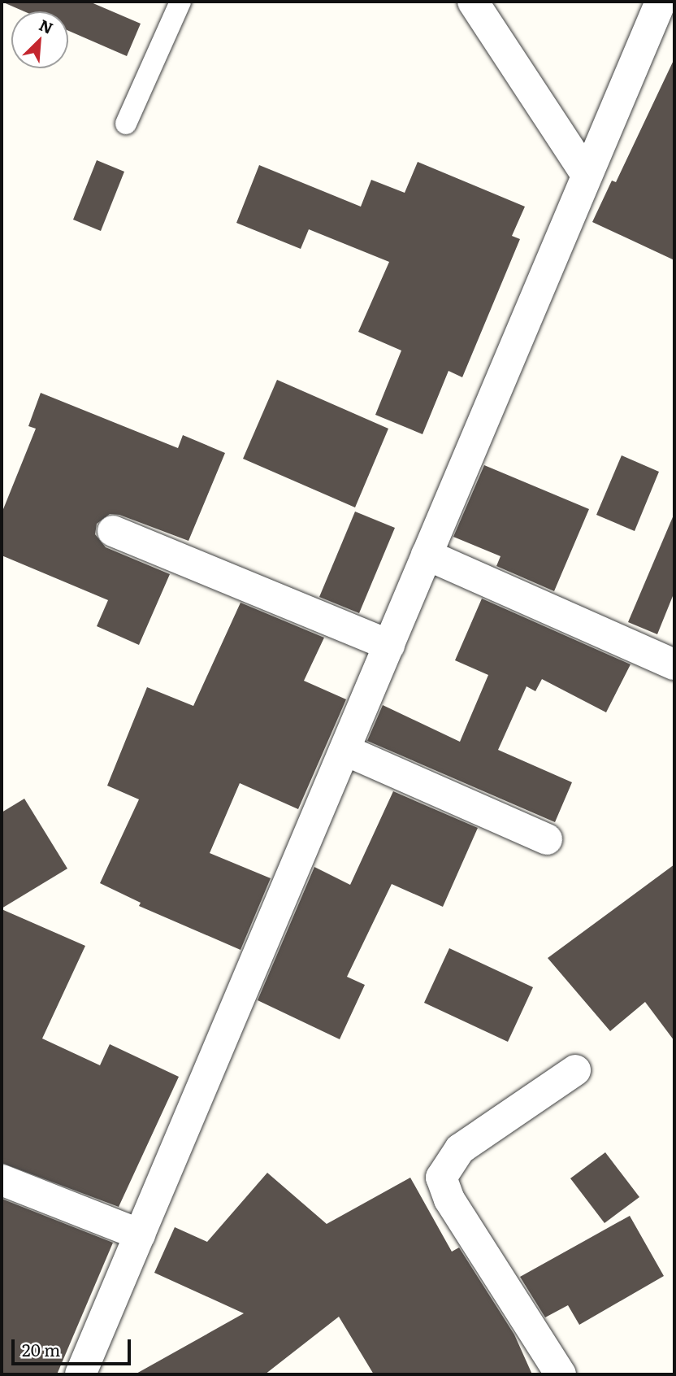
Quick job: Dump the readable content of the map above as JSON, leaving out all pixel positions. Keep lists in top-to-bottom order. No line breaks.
{"scale_bar":"20 m","north":"top right"}
